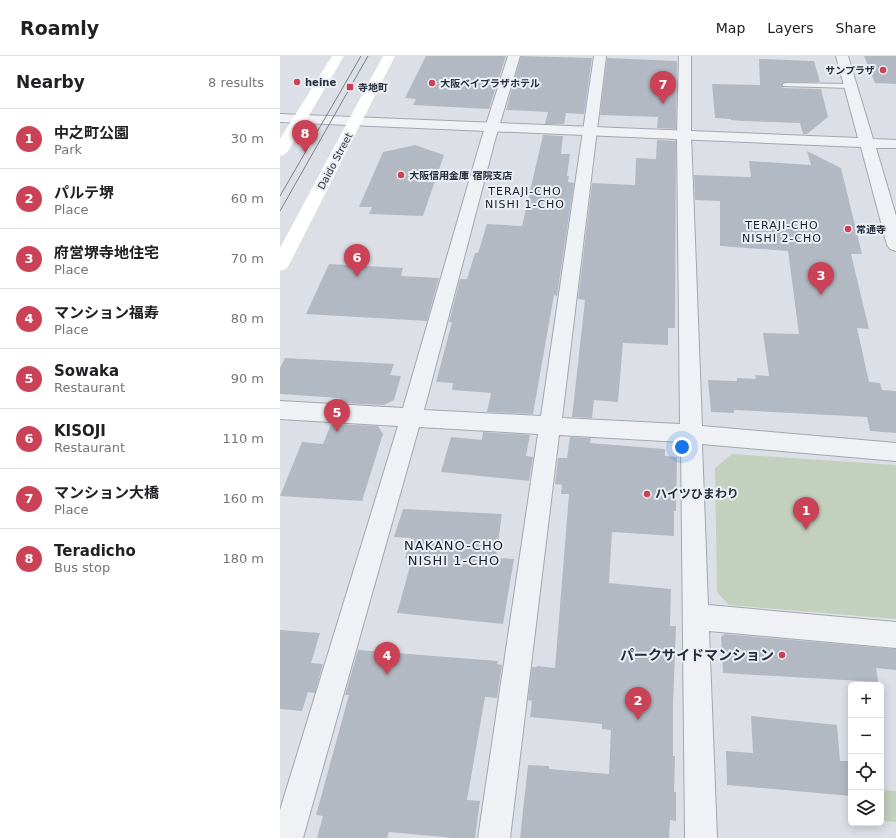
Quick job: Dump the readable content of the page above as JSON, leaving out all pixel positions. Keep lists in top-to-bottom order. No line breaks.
{"streets":{"main road":["Daido Street"]},"districts":["TERAJI-CHO NISHI 1-CHO","TERAJI-CHO NISHI 2-CHO","NAKANO-CHO NISHI 1-CHO"],"places":{"other":["サンプラザ","heine","大阪ベイプラザホテル","大阪信用金庫 宿院支店","常通寺","ハイツひまわり","パークサイドマンション"],"transit":["寺地町"]},"page":{"header":"Roamly","nav":["Map","Layers","Share"],"heading":["Nearby","8 results"],"pins":["7","8","6","3","5","1","4","2"],"list":[{"mark":"1","name":"中之町公園","note":"Park","value":"30 m"},{"mark":"2","name":"パルテ堺","note":"Place","value":"60 m"},{"mark":"3","name":"府営堺寺地住宅","note":"Place","value":"70 m"},{"mark":"4","name":"マンション福寿","note":"Place","value":"80 m"},{"mark":"5","name":"Sowaka","note":"Restaurant","value":"90 m"},{"mark":"6","name":"KISOJI","note":"Restaurant","value":"110 m"},{"mark":"7","name":"マンション大橋","note":"Place","value":"160 m"},{"mark":"8","name":"Teradicho","note":"Bus stop","value":"180 m"}],"map_buttons":["+","−"]}}
